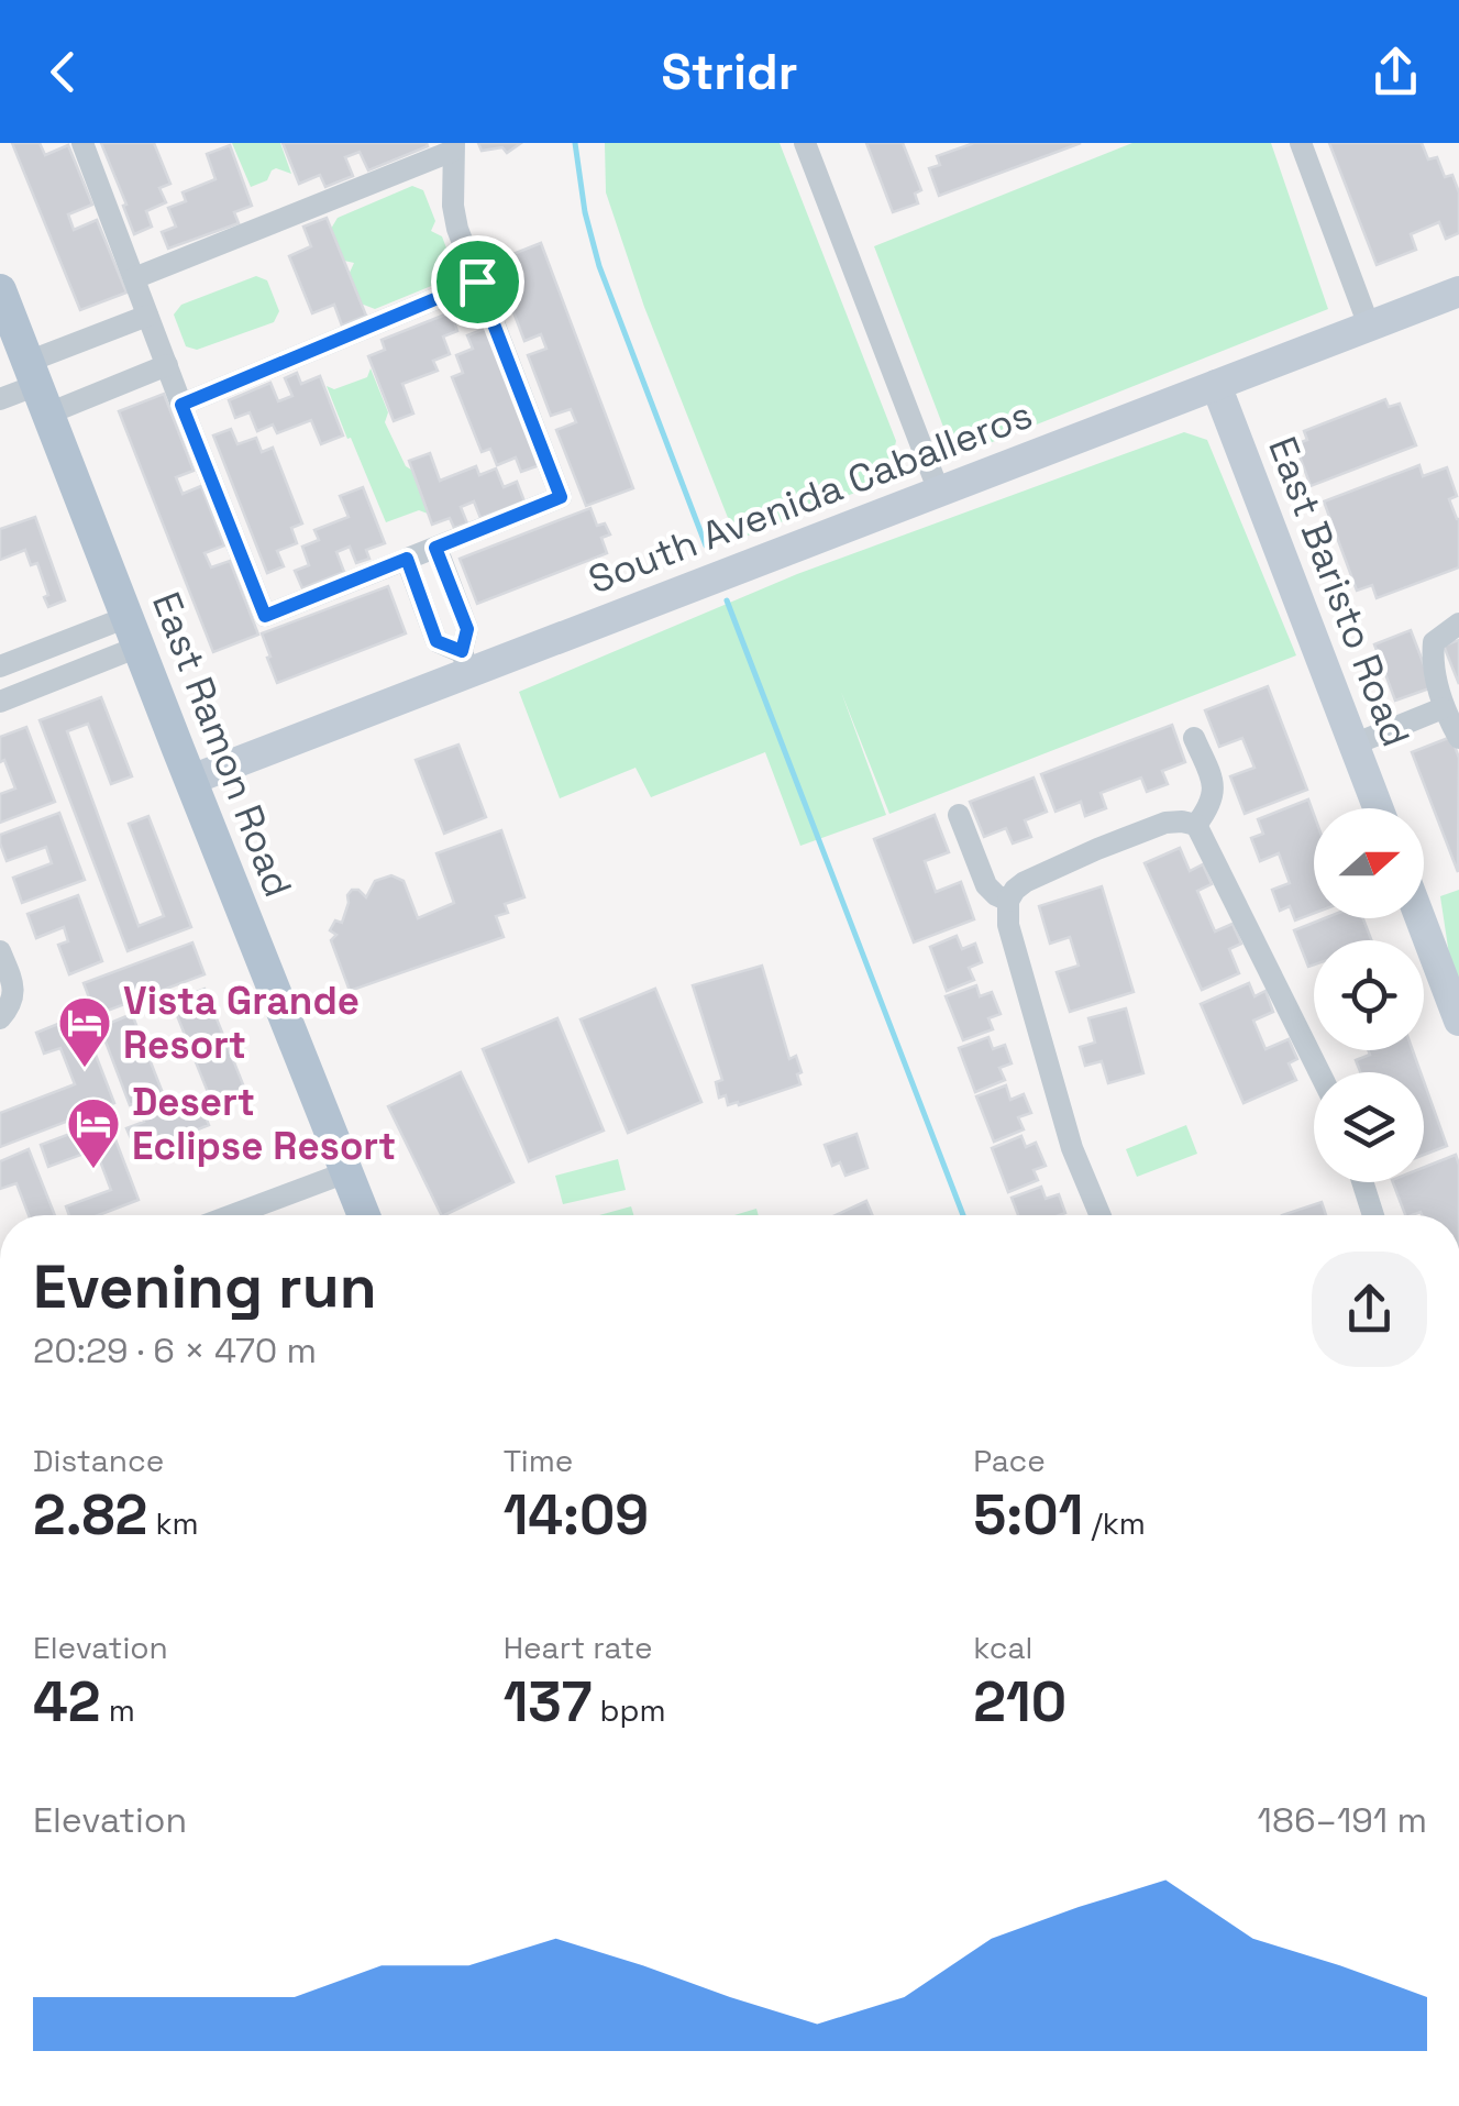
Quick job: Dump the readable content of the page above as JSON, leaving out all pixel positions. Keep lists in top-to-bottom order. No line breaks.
{"streets":{"main road":["East Ramon Road"],"street":["South Avenida Caballeros","East Baristo Road"]},"crossings":[["South Avenida Caballeros","East Baristo Road"],["South Avenida Caballeros","East Ramon Road"]],"places":{"hotel":["Vista Grande Resort","Desert Eclipse Resort"]},"north":"right","page":{"header":"Stridr","heading":["Evening run","20:29 · 6 × 470 m"],"stats":[["Distance","2.82 km"],["Time","14:09"],["Pace","5:01 /km"],["Elevation","42 m"],["Heart rate","137 bpm"],["kcal","210"]],"chart":["Elevation","186–191 m"]}}
